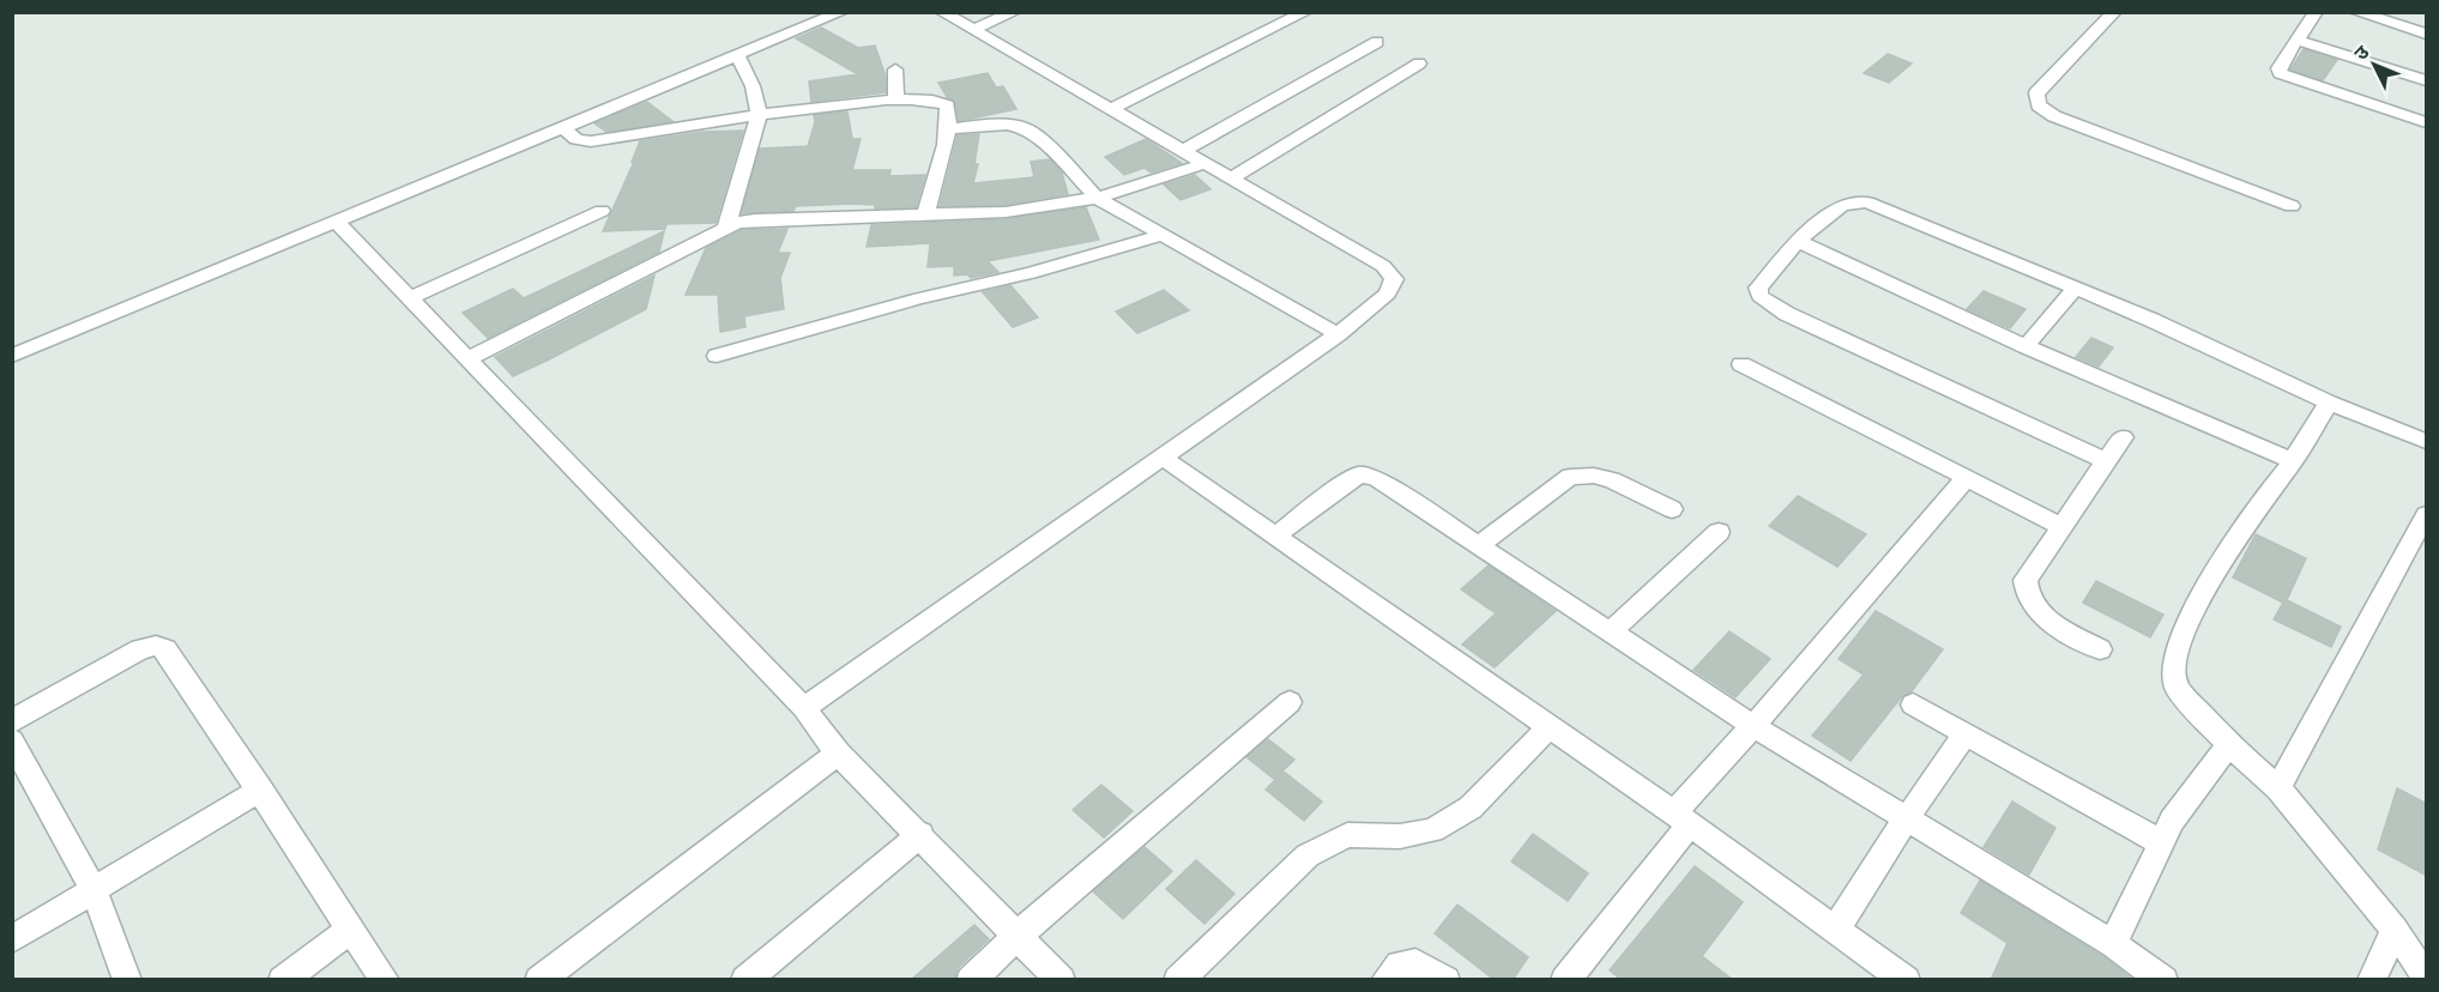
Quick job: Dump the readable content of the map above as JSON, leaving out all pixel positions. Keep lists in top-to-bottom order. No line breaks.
{"north":"top left"}
